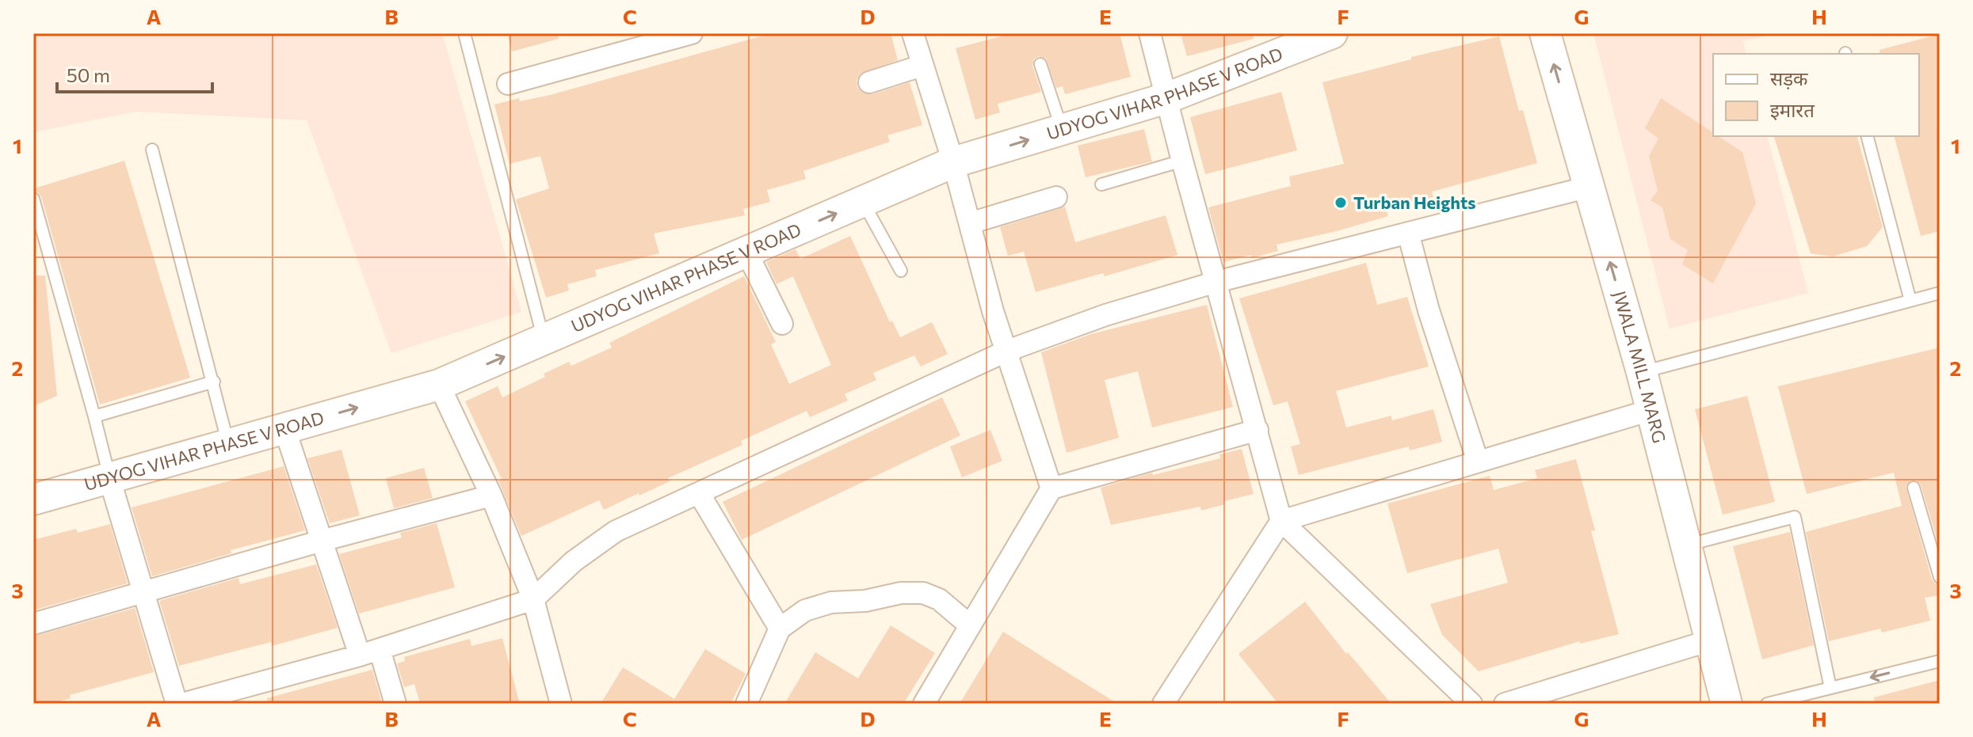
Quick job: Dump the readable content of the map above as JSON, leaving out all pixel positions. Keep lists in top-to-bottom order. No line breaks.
{"streets":{"street":["UDYOG VIHAR PHASE V ROAD","JWALA MILL MARG"]},"places":["Turban Heights"],"legend":["सड़क","इमारत"],"scale_bar":"50 m","grid":{"columns":["A","B","C","D","E","F","G","H"],"rows":["1","2","3"]}}
